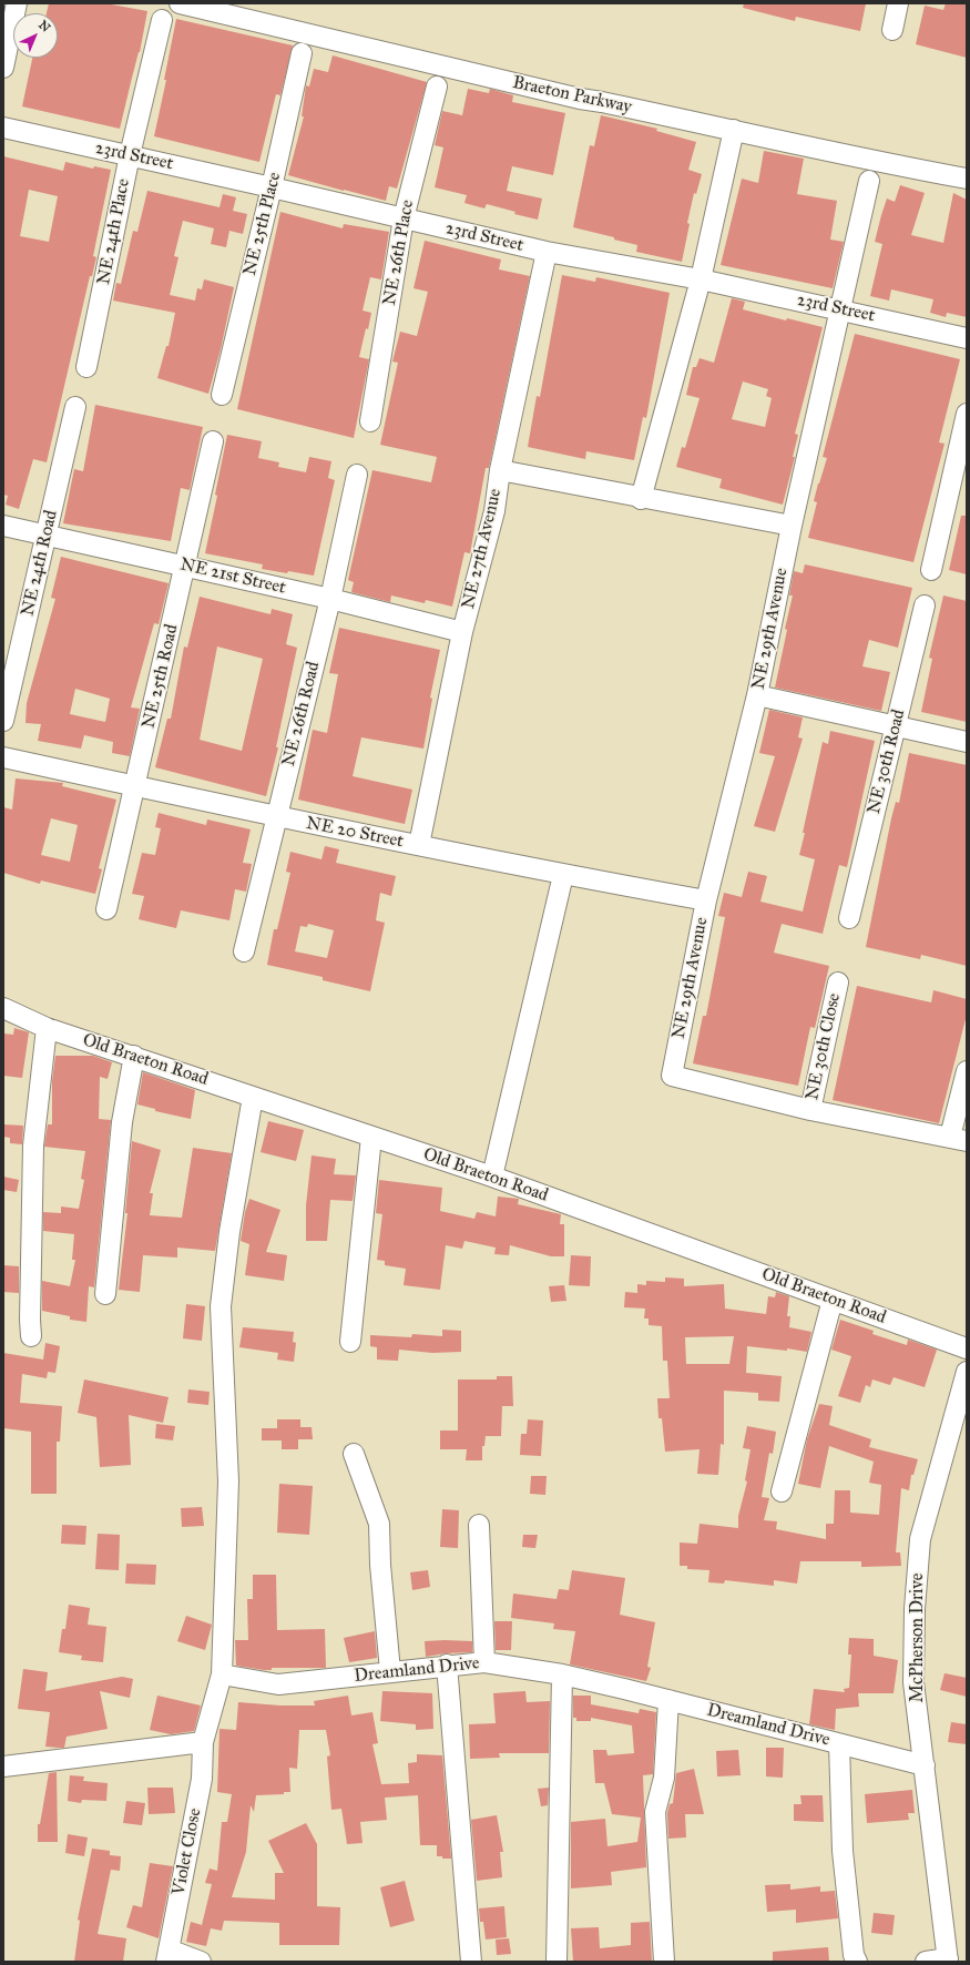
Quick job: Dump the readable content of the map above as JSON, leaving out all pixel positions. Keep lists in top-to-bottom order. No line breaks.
{"streets":{"street":["Braeton Parkway","23rd Street","NE 25th Place","NE 24th Place","NE 26th Place","NE 27th Avenue","NE 24th Road","NE 21st Street","NE 29th Avenue","NE 25th Road","NE 26th Road","NE 30th Road","NE 20 Street","NE 30th Close","Old Braeton Road","McPherson Drive","Dreamland Drive","Violet Close"]},"crossings":[["23rd Street","NE 25th Place"],["23rd Street","NE 24th Place"],["23rd Street","NE 26th Place"],["23rd Street","NE 27th Avenue"],["23rd Street","NE 29th Avenue"],["NE 27th Avenue","NE 21st Street"],["NE 27th Avenue","NE 20 Street"],["NE 24th Road","NE 21st Street"],["NE 21st Street","NE 25th Road"],["NE 21st Street","NE 26th Road"],["NE 29th Avenue","NE 20 Street"],["NE 29th Avenue","NE 30th Close"],["NE 25th Road","NE 20 Street"],["NE 26th Road","NE 20 Street"],["McPherson Drive","Dreamland Drive"]],"north":"top right"}
